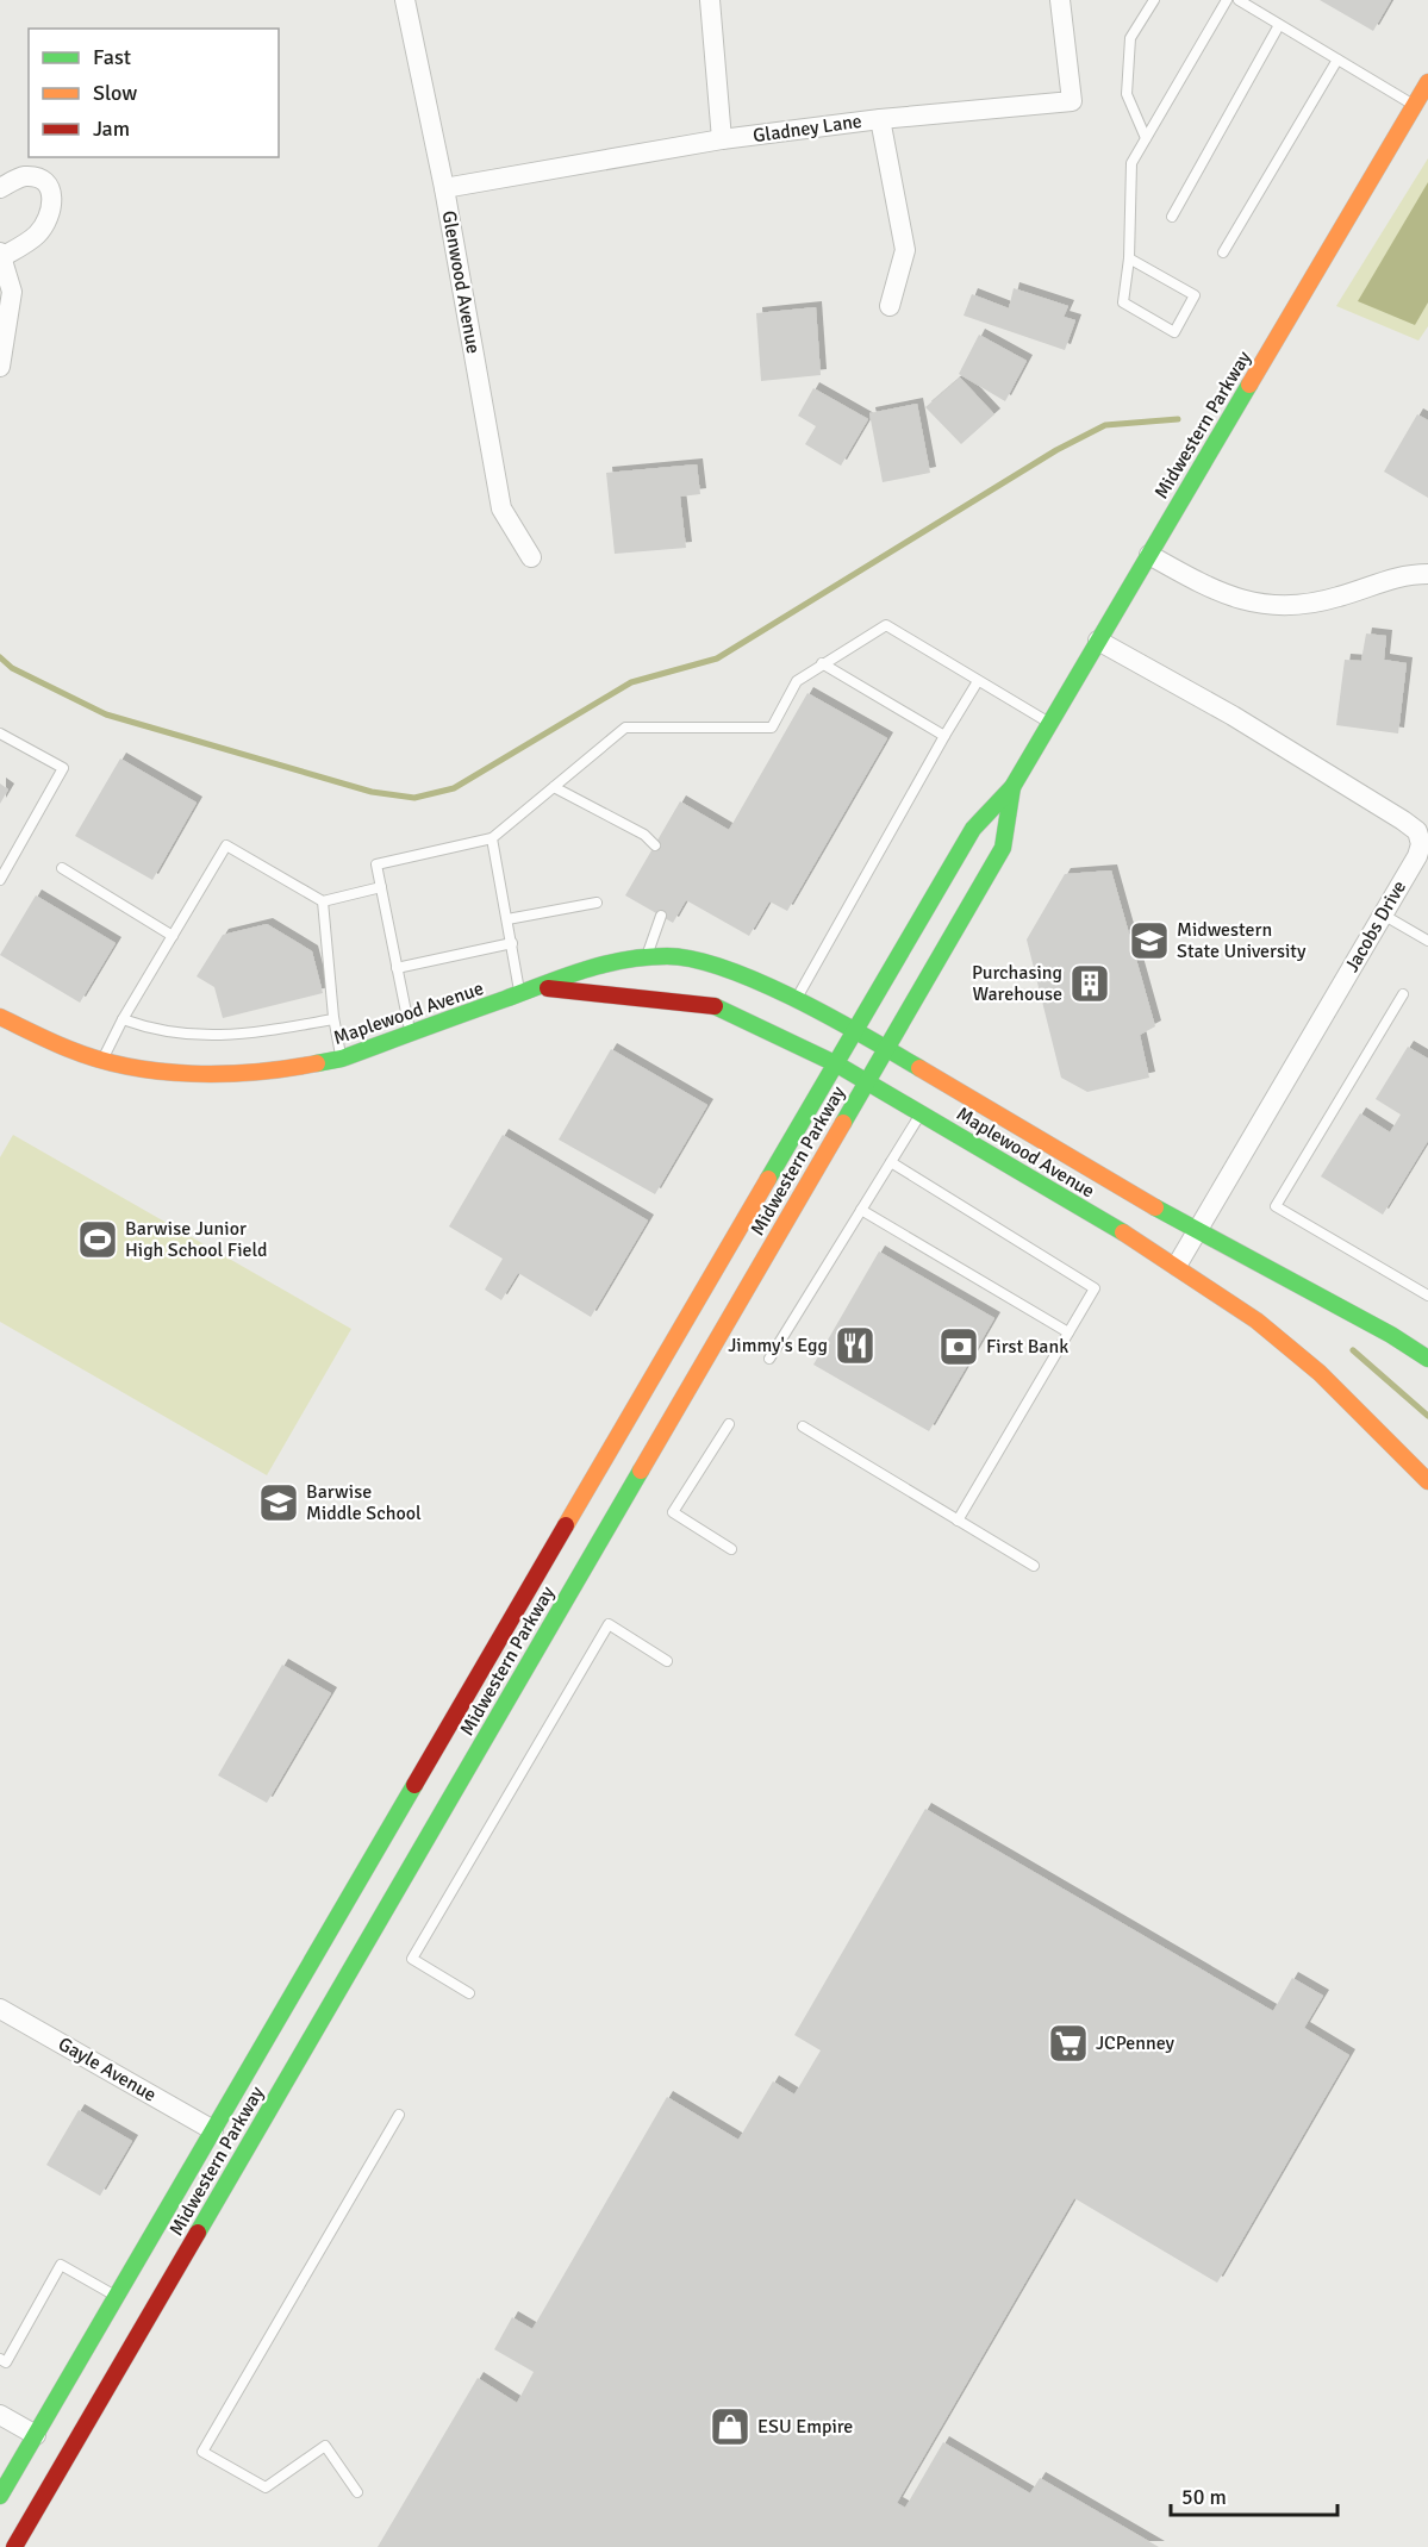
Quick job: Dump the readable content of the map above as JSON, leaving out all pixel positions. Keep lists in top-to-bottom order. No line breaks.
{"streets":{"main road":["Midwestern Parkway","Maplewood Avenue"],"street":["Gladney Lane","Glenwood Avenue","Jacobs Drive","Gayle Avenue"]},"crossings":[["Gladney Lane","Glenwood Avenue"],["Midwestern Parkway","Jacobs Drive"],["Midwestern Parkway","Maplewood Avenue"],["Midwestern Parkway","Gayle Avenue"],["Jacobs Drive","Maplewood Avenue"]],"places":{"school or university":["Midwestern State University","Barwise Middle School"],"building":["Purchasing Warehouse"],"sports":["Barwise Junior High School Field"],"restaurant":["Jimmy's Egg"],"bank":["First Bank"],"supermarket":["JCPenney"],"shop":["ESU Empire"]},"legend":["Fast","Slow","Jam"],"scale_bar":"50 m"}
